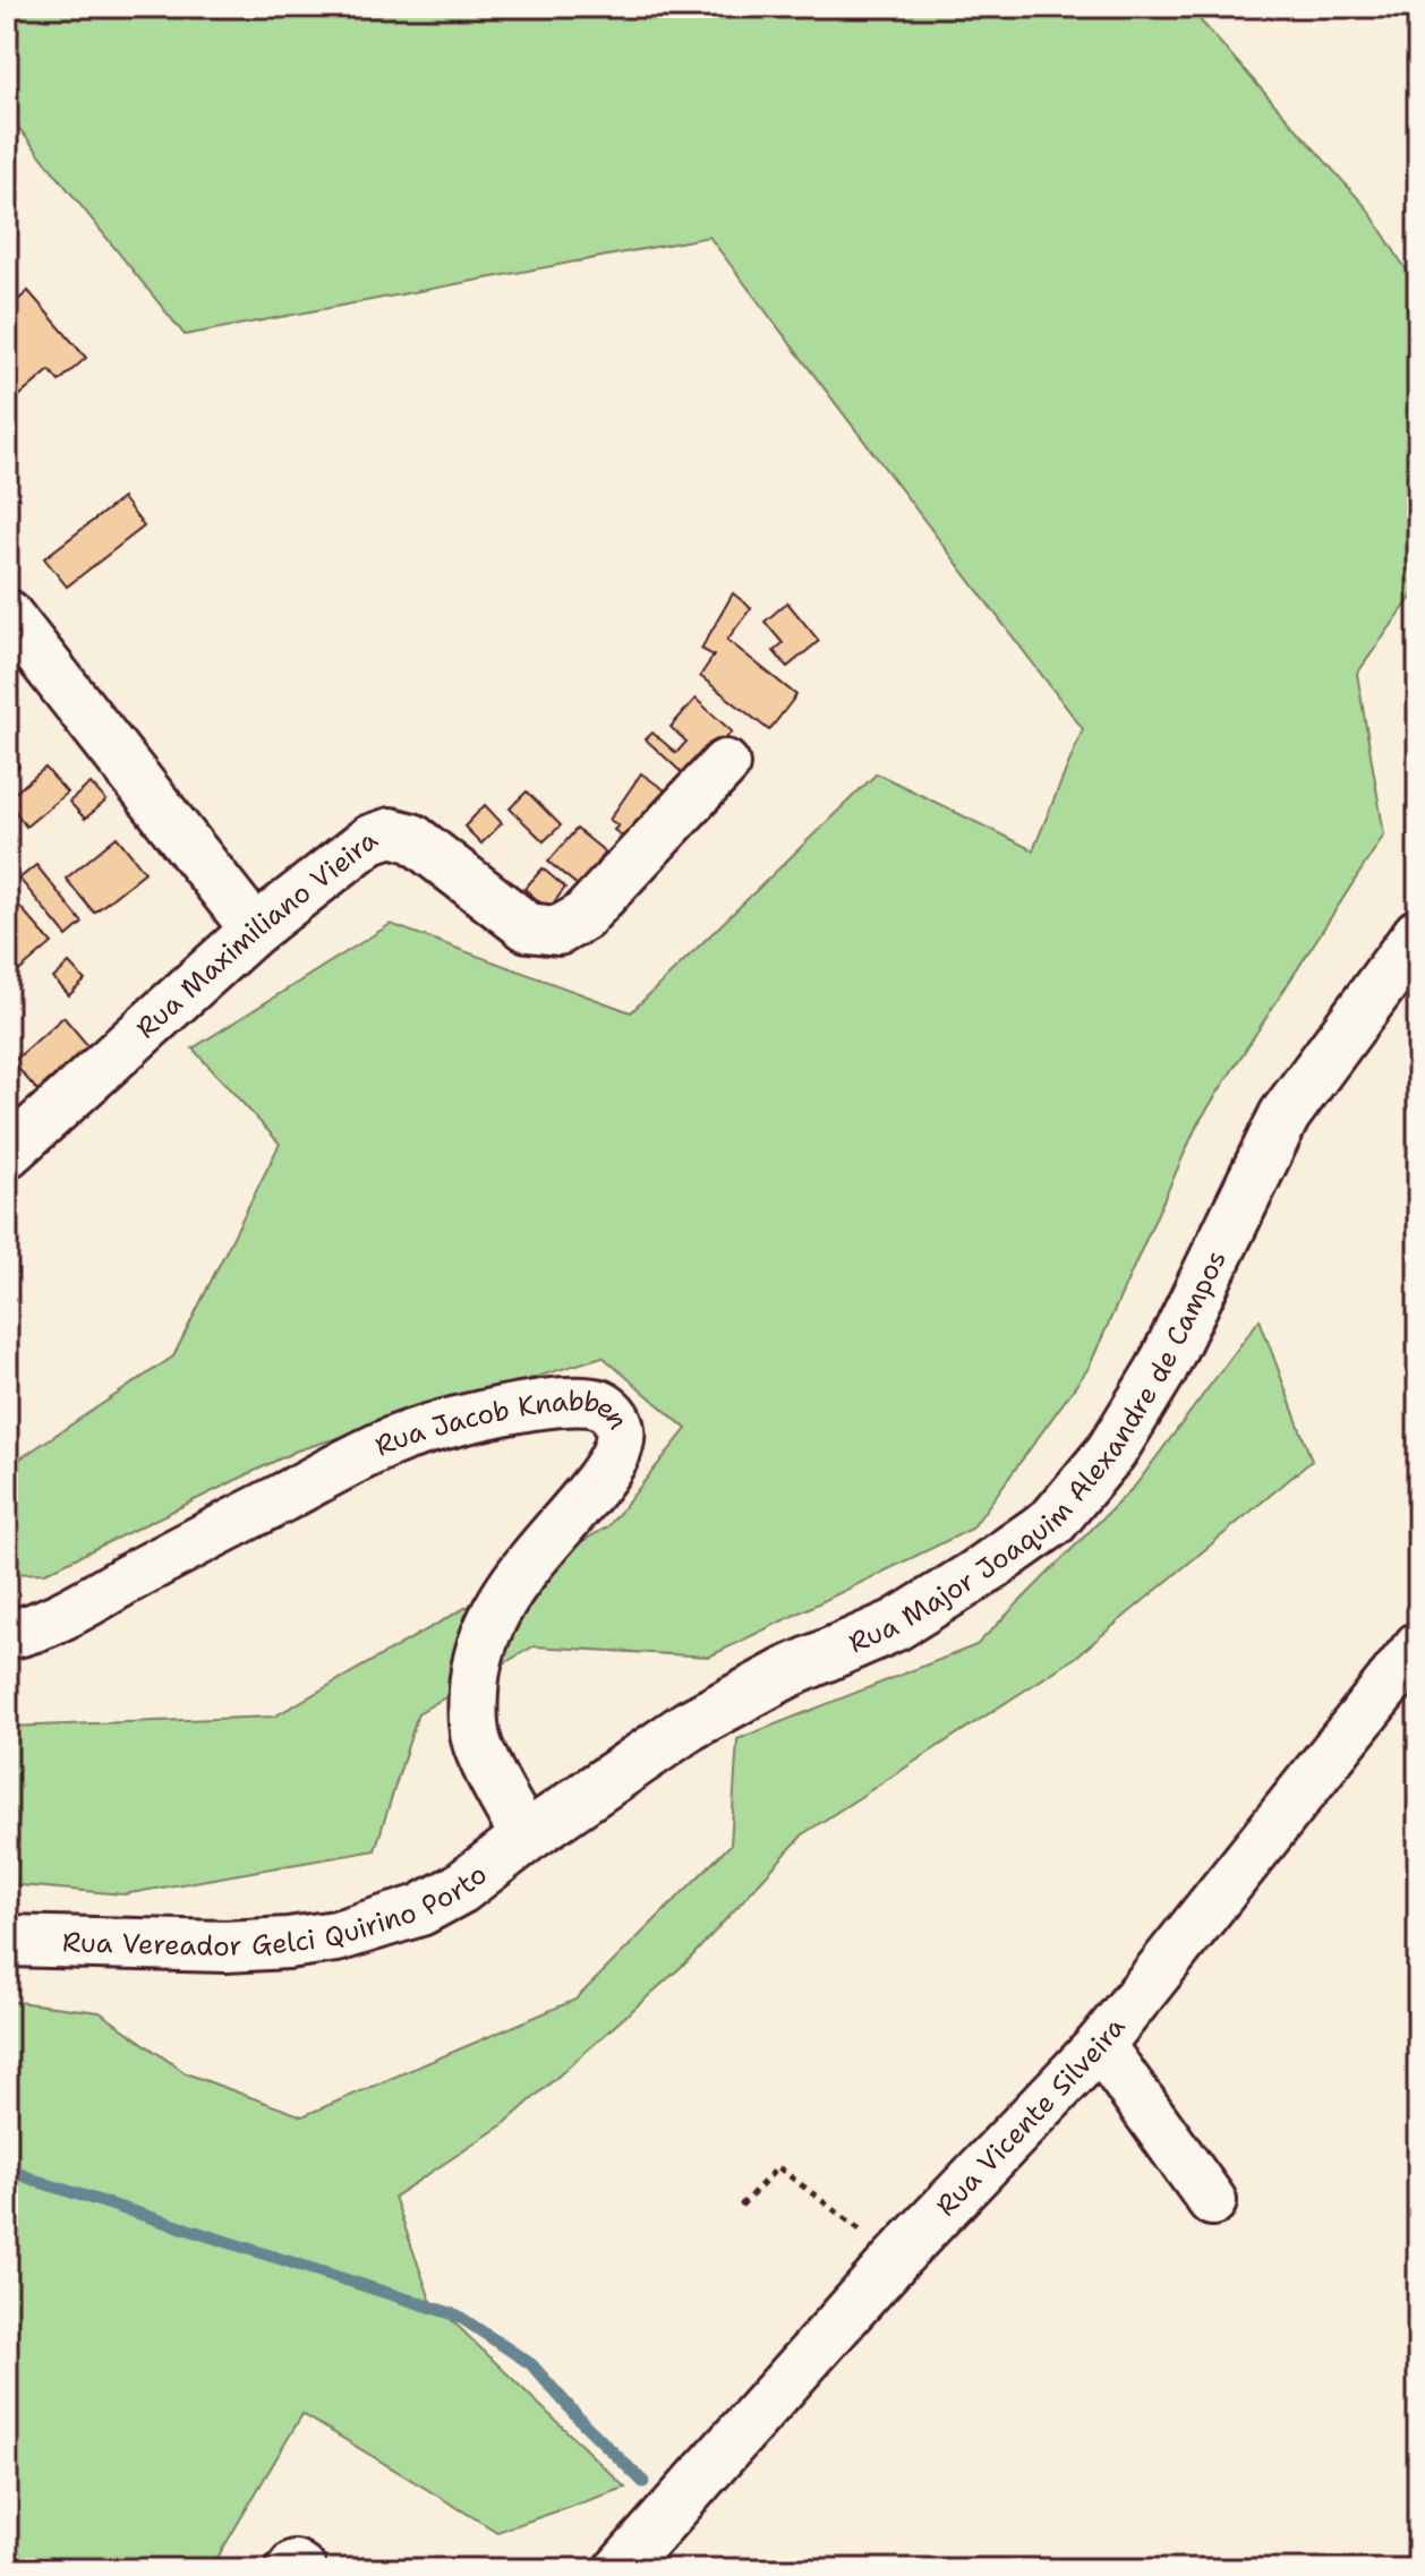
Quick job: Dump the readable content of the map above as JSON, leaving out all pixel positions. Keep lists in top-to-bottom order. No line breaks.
{"streets":{"main road":["Rua Major Joaquim Alexandre de Campos","Rua Vereador Gelci Quirino Porto"],"street":["Rua Maximiliano Vieira","Rua Jacob Knabben","Rua Vicente Silveira"]},"crossings":[["Rua Major Joaquim Alexandre de Campos","Rua Jacob Knabben"],["Rua Major Joaquim Alexandre de Campos","Rua Vereador Gelci Quirino Porto"],["Rua Jacob Knabben","Rua Vereador Gelci Quirino Porto"]]}
